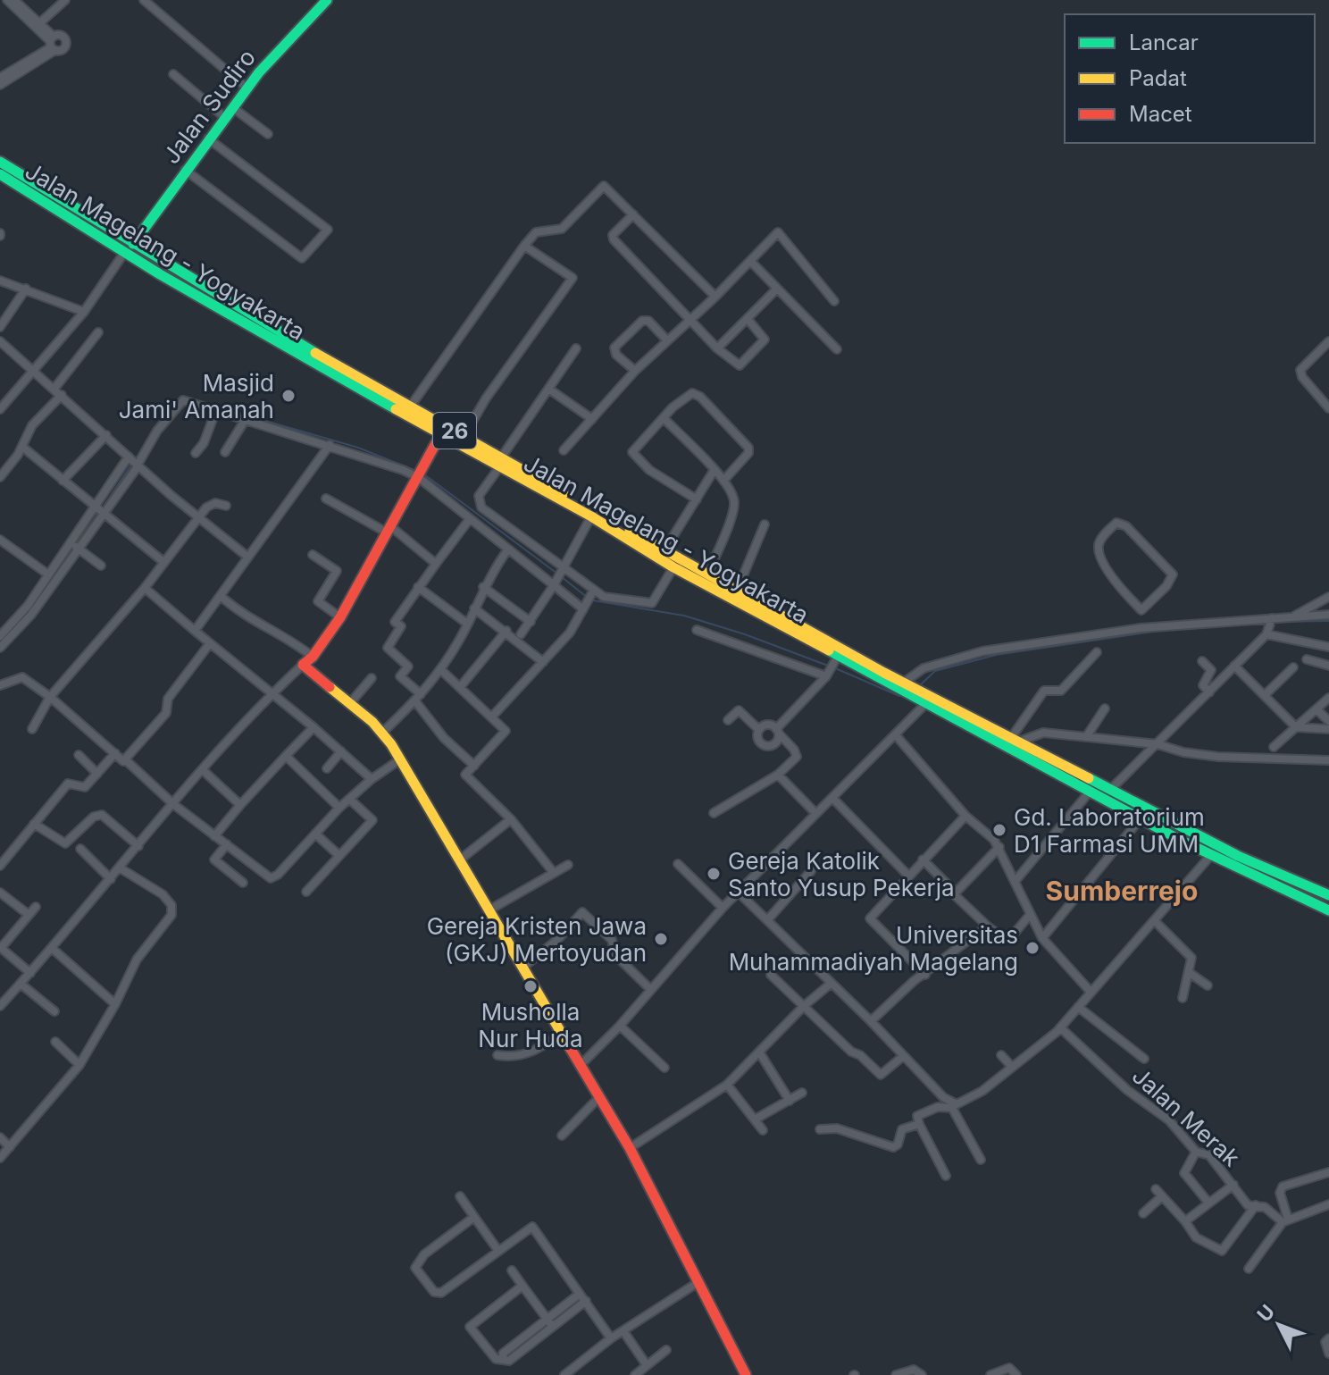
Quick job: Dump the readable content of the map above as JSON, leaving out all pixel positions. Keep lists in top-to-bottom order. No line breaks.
{"streets":{"main road":["Jalan Sudiro","Jalan Magelang - Yogyakarta","26"],"street":["Jalan Merak"]},"crossings":[["Jalan Sudiro","Jalan Magelang - Yogyakarta"]],"districts":["Sumberrejo"],"places":["Masjid Jami' Amanah","Gd. Laboratorium D1 Farmasi UMM","Gereja Katolik Santo Yusup Pekerja","Gereja Kristen Jawa (GKJ) Mertoyudan","Universitas Muhammadiyah Magelang","Musholla Nur Huda"],"legend":["Lancar","Padat","Macet"],"north":"top left"}
